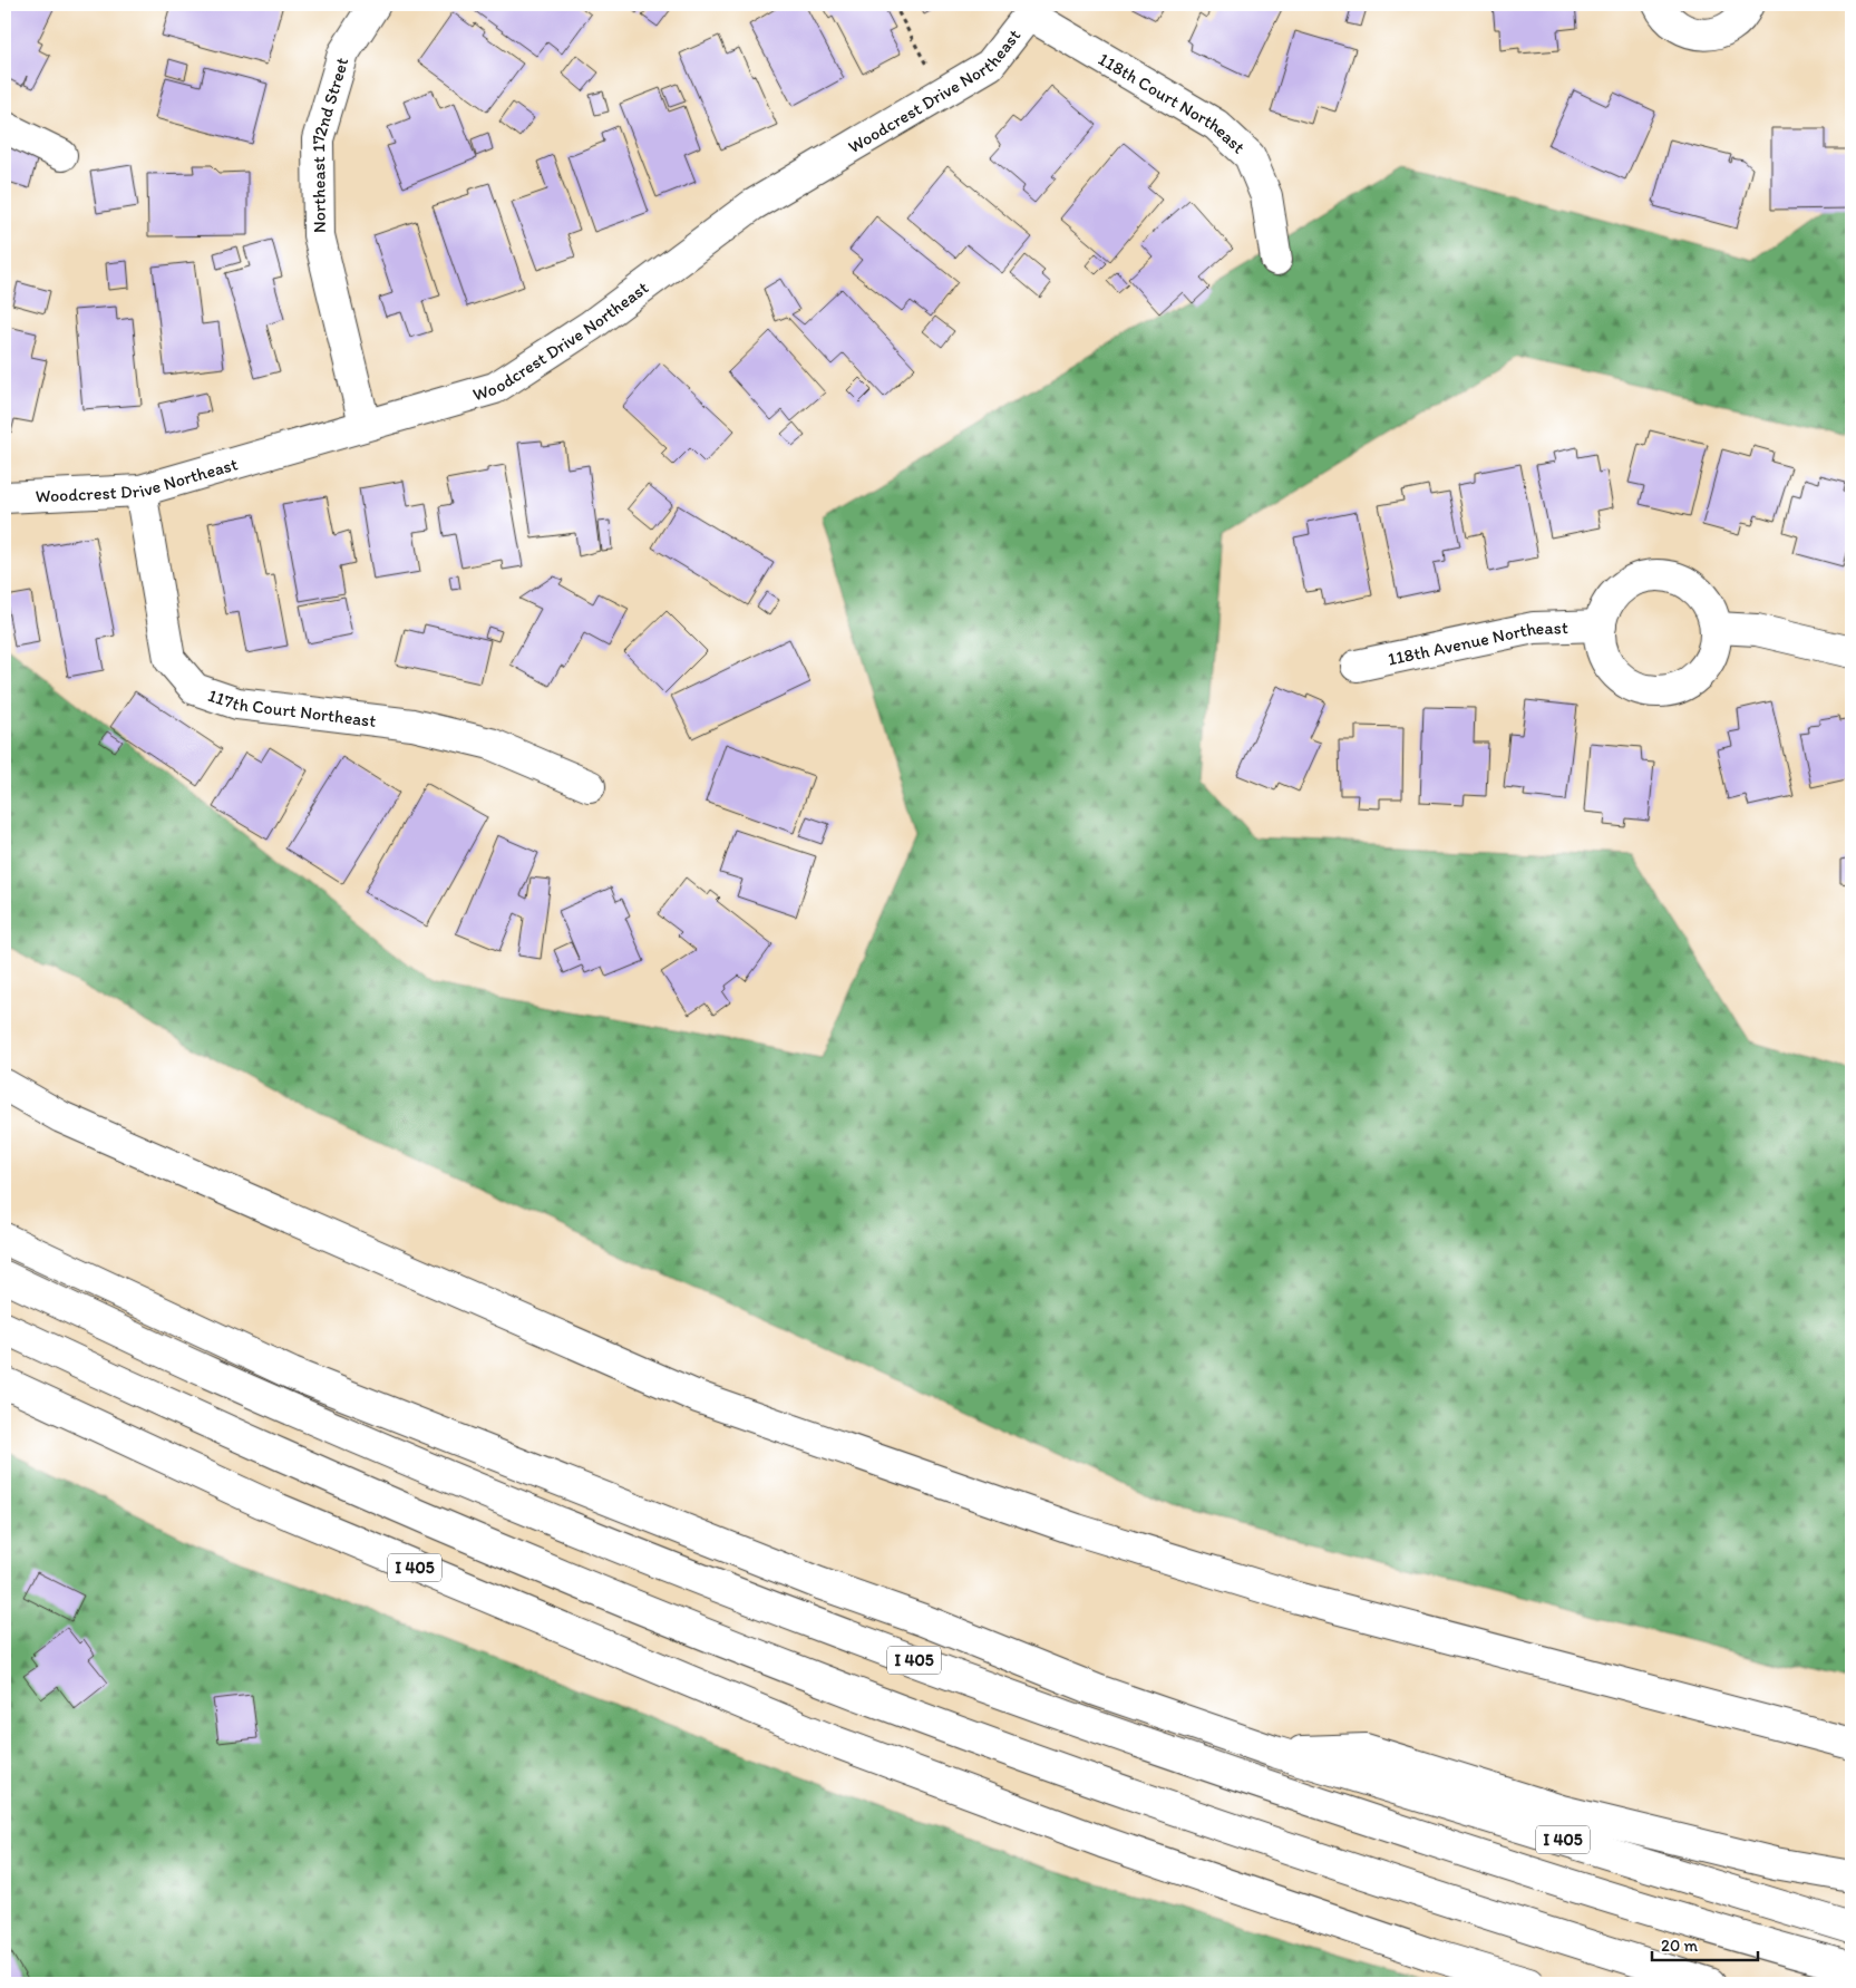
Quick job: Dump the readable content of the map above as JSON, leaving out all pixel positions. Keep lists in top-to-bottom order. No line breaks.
{"streets":{"main road":["Woodcrest Drive Northeast","118th Court Northeast","Northeast 172nd Street","118th Avenue Northeast","117th Court Northeast","I 405"]},"crossings":[["Woodcrest Drive Northeast","118th Court Northeast"],["Woodcrest Drive Northeast","Northeast 172nd Street"],["Woodcrest Drive Northeast","117th Court Northeast"]],"scale_bar":"20 m"}
